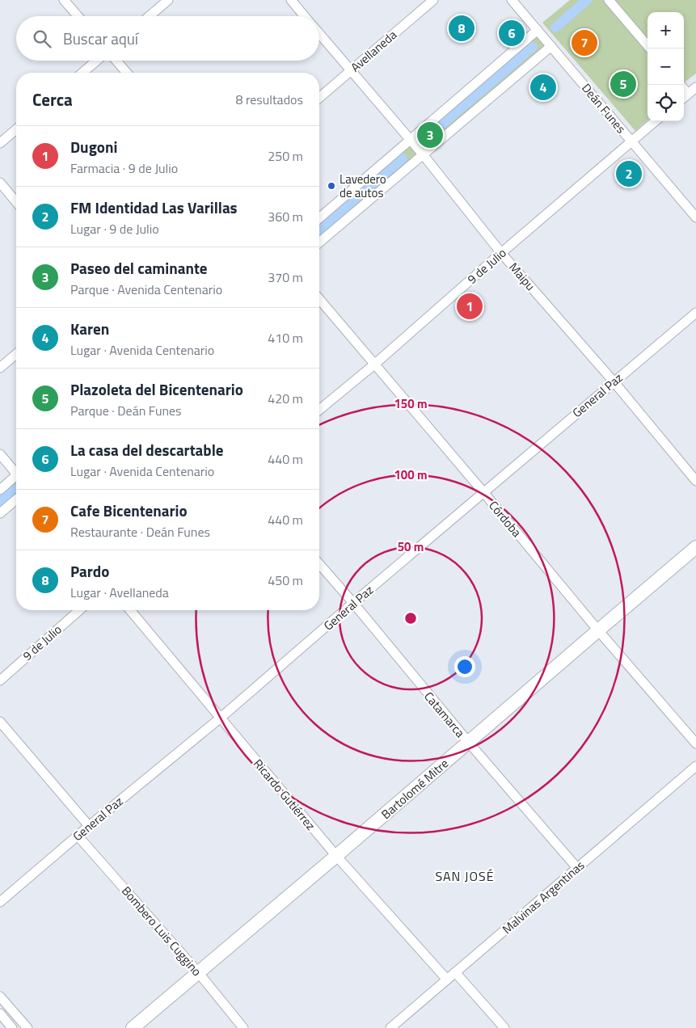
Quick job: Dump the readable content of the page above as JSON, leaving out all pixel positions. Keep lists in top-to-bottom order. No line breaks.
{"streets":{"main road":["Bartolomé Mitre"],"street":["Avellaneda","Deán Funes","9 de Julio","Maipu","General Paz","Córdoba","Catamarca","Ricardo Gutiérrez","Malvinas Argentinas","Bombero Luis Cuggino"]},"crossings":[["Avellaneda","Maipu"],["Deán Funes","9 de Julio"],["9 de Julio","Maipu"],["9 de Julio","Córdoba"],["Maipu","General Paz"],["General Paz","Córdoba"],["General Paz","Catamarca"],["General Paz","Ricardo Gutiérrez"],["General Paz","Bombero Luis Cuggino"],["Córdoba","Bartolomé Mitre"],["Catamarca","Bartolomé Mitre"],["Catamarca","Malvinas Argentinas"],["Bartolomé Mitre","Ricardo Gutiérrez"],["Bartolomé Mitre","Bombero Luis Cuggino"],["Ricardo Gutiérrez","Malvinas Argentinas"]],"districts":["SAN JOSÉ"],"places":["Lavedero de autos"],"page":{"map_buttons":["+","−"],"pins":["8","6","7","5","4","3","2","1"],"search":"Buscar aquí","heading":["Cerca","8 resultados"],"list":[{"mark":"1","name":"Dugoni","note":"Farmacia · 9 de Julio","value":"250 m"},{"mark":"2","name":"FM Identidad Las Varillas","note":"Lugar · 9 de Julio","value":"360 m"},{"mark":"3","name":"Paseo del caminante","note":"Parque · Avenida Centenario","value":"370 m"},{"mark":"4","name":"Karen","note":"Lugar · Avenida Centenario","value":"410 m"},{"mark":"5","name":"Plazoleta del Bicentenario","note":"Parque · Deán Funes","value":"420 m"},{"mark":"6","name":"La casa del descartable","note":"Lugar · Avenida Centenario","value":"440 m"},{"mark":"7","name":"Cafe Bicentenario","note":"Restaurante · Deán Funes","value":"440 m"},{"mark":"8","name":"Pardo","note":"Lugar · Avellaneda","value":"450 m"}]},"rings":["150 m","100 m","50 m"]}
